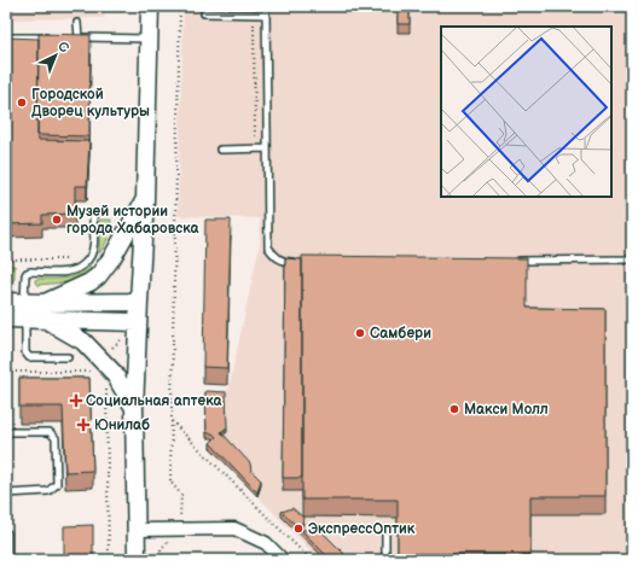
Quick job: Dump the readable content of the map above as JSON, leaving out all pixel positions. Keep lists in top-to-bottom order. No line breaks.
{"places":{"other":["Городской Дворец культуры","Музей истории города Хабаровска","Самбери","Макси Молл","ЭкспрессОптик"],"health":["Социальная аптека","Юнилаб"]},"north":"top right"}
